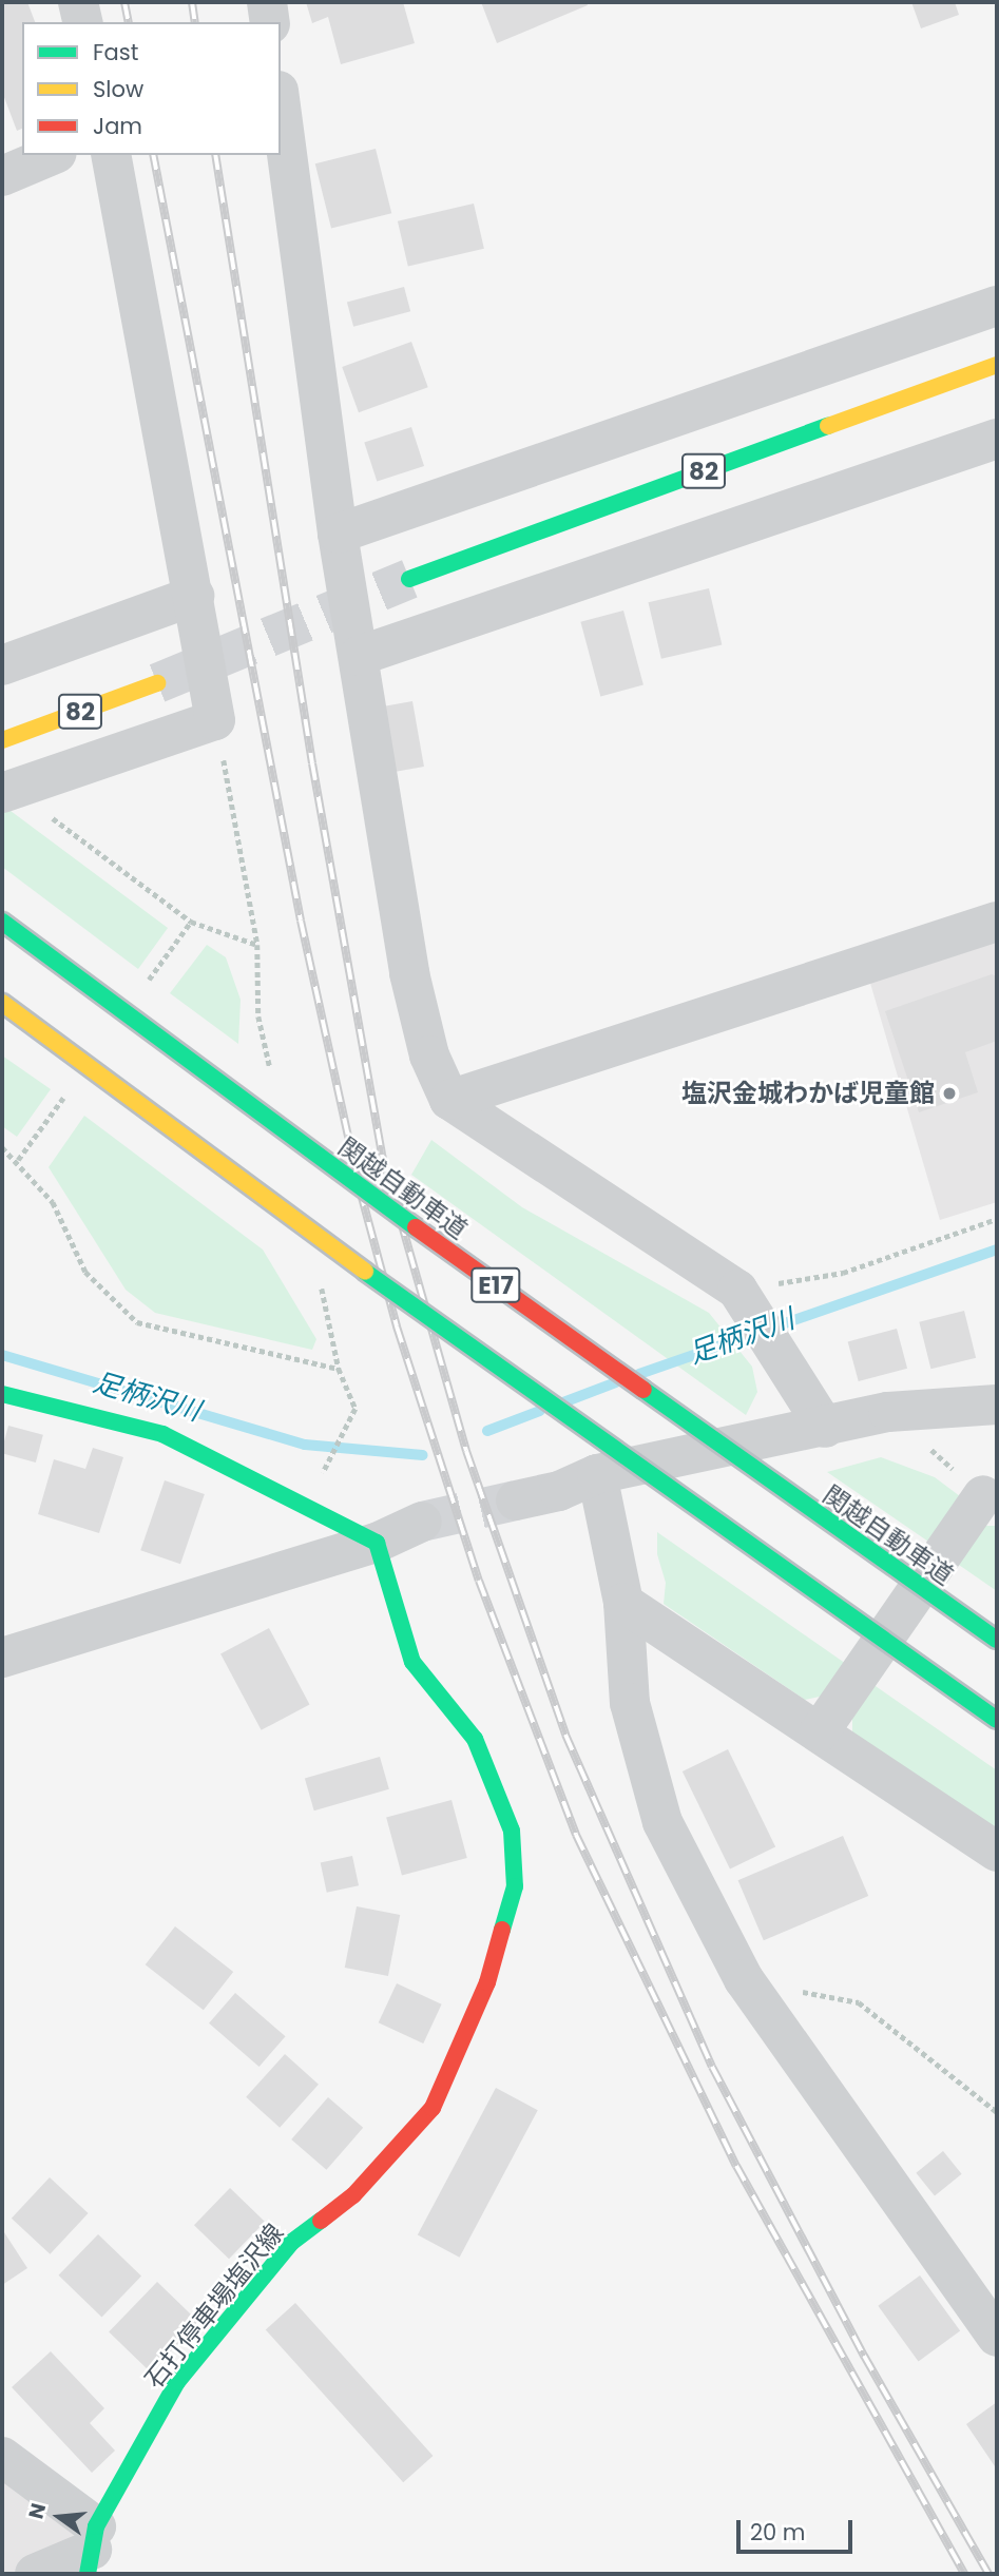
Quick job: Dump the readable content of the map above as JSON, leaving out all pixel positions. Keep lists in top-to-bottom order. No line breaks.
{"streets":{"main road":["82","関越自動車道","E17","石打停車場塩沢線"]},"water":["足柄沢川"],"places":["塩沢金城わかば児童館"],"legend":["Fast","Slow","Jam"],"scale_bar":"20 m","north":"left"}
